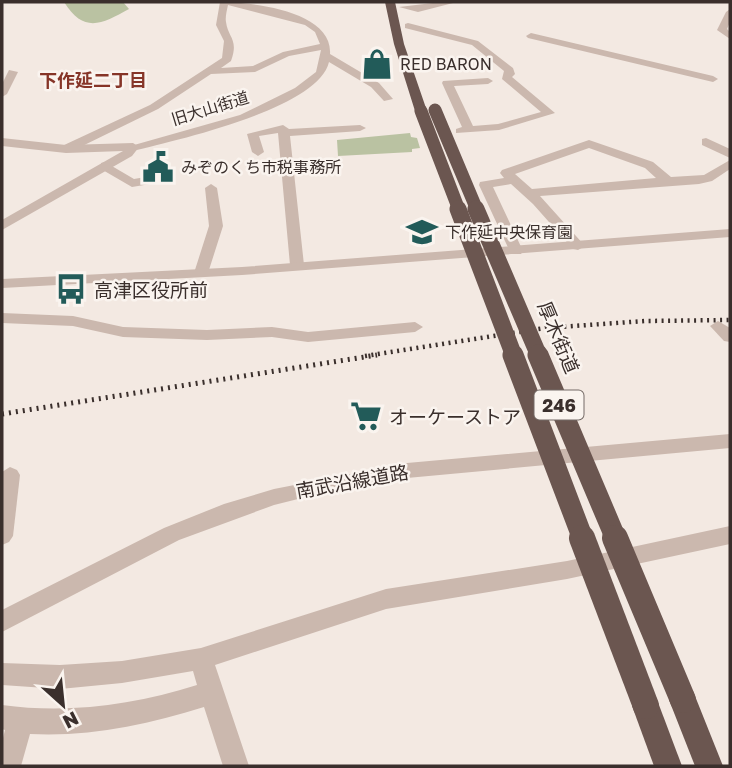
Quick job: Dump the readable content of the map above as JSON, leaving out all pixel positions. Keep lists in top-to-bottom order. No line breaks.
{"streets":{"highway":["厚木街道","246"],"street":["旧大山街道","南武沿線道路"]},"districts":["下作延二丁目"],"places":{"shop":["RED BARON"],"public building":["みぞのくち市税事務所"],"school or university":["下作延中央保育園"],"bus stop":["高津区役所前"],"supermarket":["オーケーストア"]},"north":"bottom right"}
